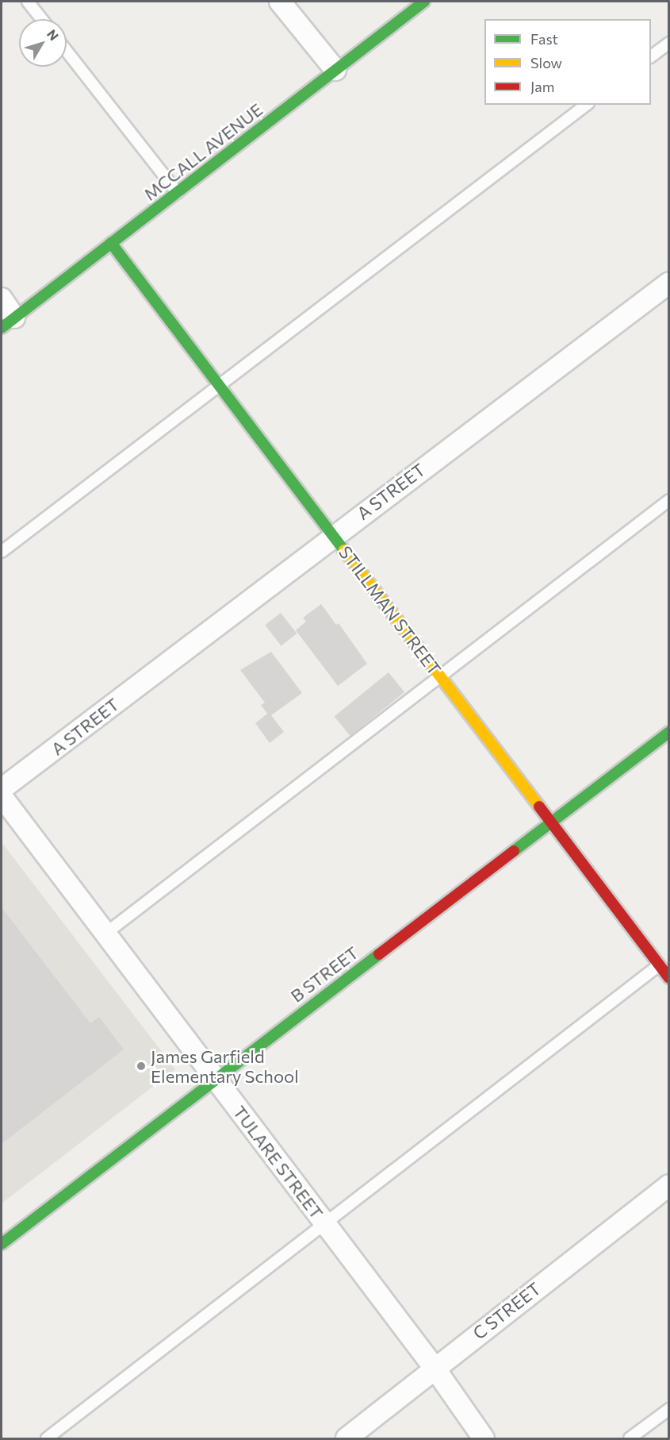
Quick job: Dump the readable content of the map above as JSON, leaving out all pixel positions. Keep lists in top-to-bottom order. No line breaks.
{"streets":{"street":["MCCALL AVENUE","A STREET","STILLMAN STREET","B STREET","TULARE STREET","C STREET"]},"crossings":[["MCCALL AVENUE","STILLMAN STREET"],["A STREET","STILLMAN STREET"],["STILLMAN STREET","B STREET"],["B STREET","TULARE STREET"],["TULARE STREET","C STREET"]],"places":["James Garfield Elementary School"],"legend":["Fast","Slow","Jam"],"north":"top right"}
